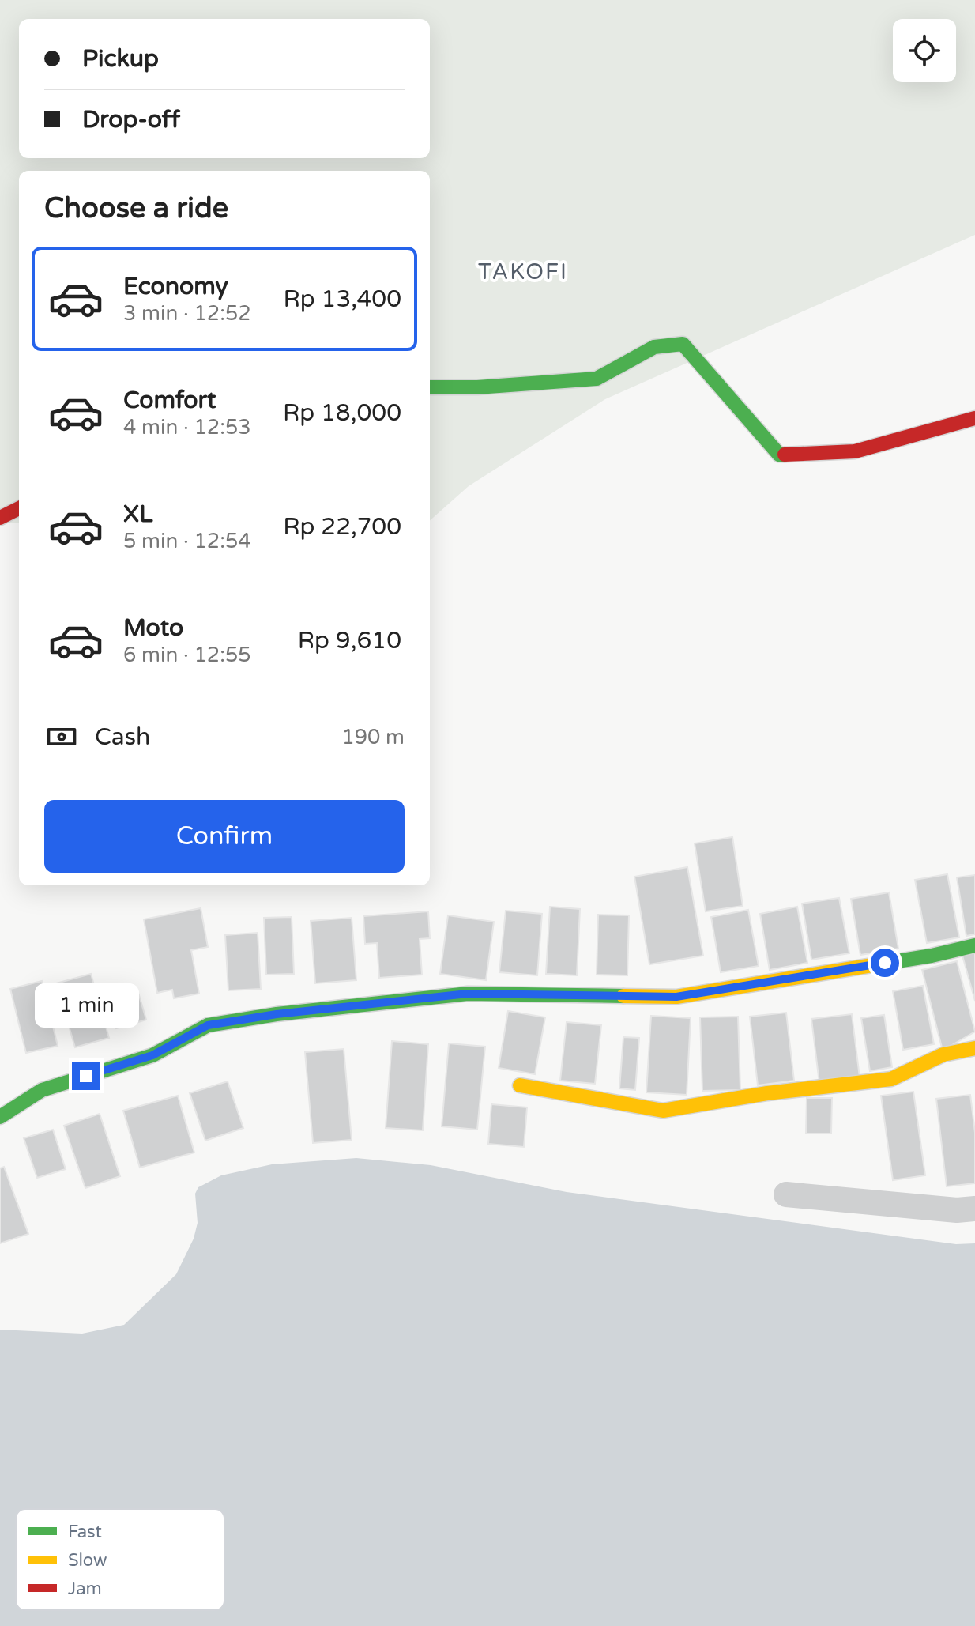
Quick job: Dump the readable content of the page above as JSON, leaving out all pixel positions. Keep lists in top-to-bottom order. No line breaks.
{"districts":["TAKOFI"],"legend":["Fast","Slow","Jam"],"page":{"banner":["Pickup","Drop-off"],"heading":"Choose a ride","list":[{"name":"Economy","note":"3 min · 12:52","value":"Rp 13,400"},{"name":"Comfort","note":"4 min · 12:53","value":"Rp 18,000"},{"name":"XL","note":"5 min · 12:54","value":"Rp 22,700"},{"name":"Moto","note":"6 min · 12:55","value":"Rp 9,610"}],"pay":["Cash","190 m"],"buttons":"Confirm","bubble":"1 min"}}
